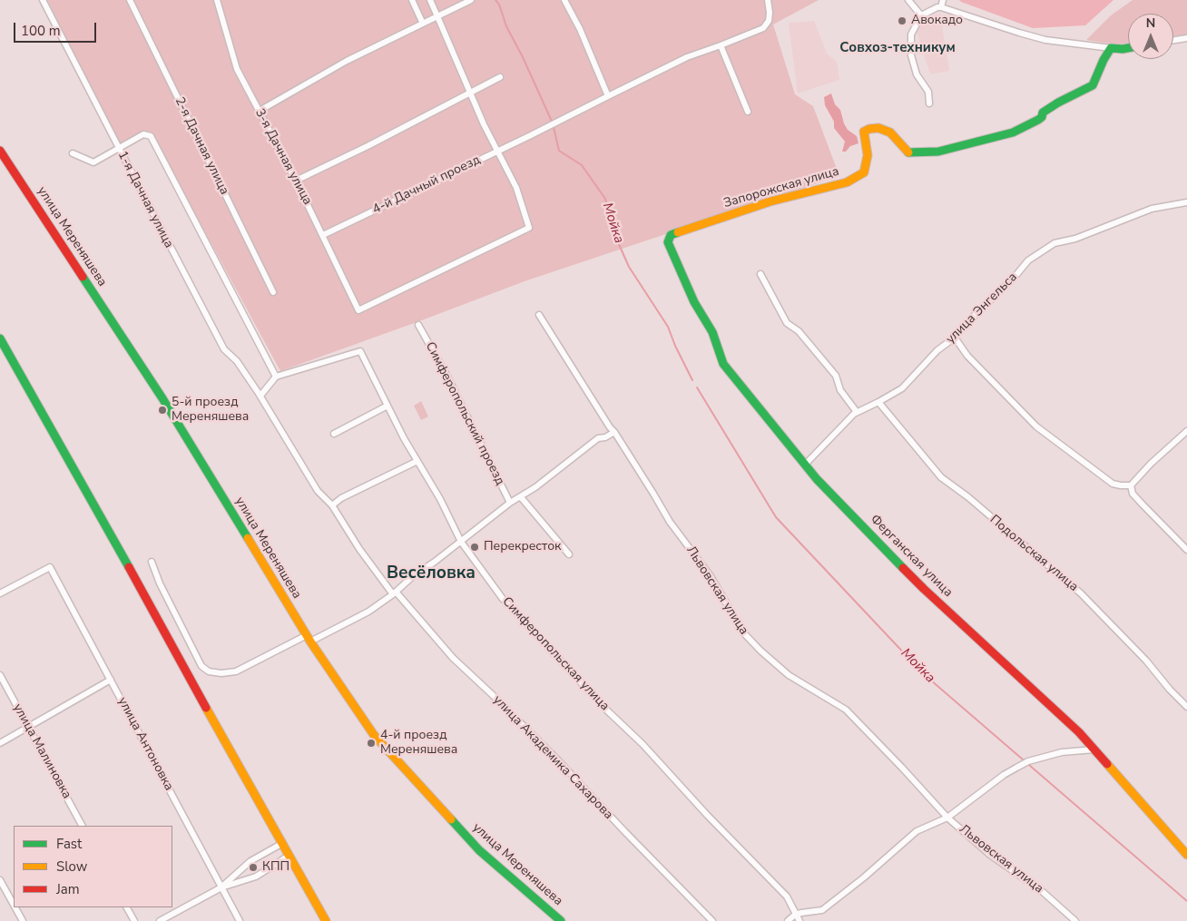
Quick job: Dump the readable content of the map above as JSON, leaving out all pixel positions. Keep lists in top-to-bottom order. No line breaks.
{"streets":{"street":["2-я Дачная улица","3-я Дачная улица","4-й Дачный проезд","Запорожская улица","1-я Дачная улица","улица Мереняшева","улица Энгельса","Симферопольский проезд","Подольская улица","Ферганская улица","Львовская улица","Симферопольская улица","улица Антоновка","улица Малиновка","улица Академика Сахарова"]},"crossings":[["3-я Дачная улица","4-й Дачный проезд"],["Запорожская улица","Ферганская улица"],["1-я Дачная улица","улица Академика Сахарова"],["улица Энгельса","Подольская улица"],["улица Энгельса","Ферганская улица"]],"districts":["Совхоз-техникум","Весёловка"],"water":["Мойка"],"places":["Авокадо","5-й проезд Мереняшева","Перекресток","4-й проезд Мереняшева","КПП"],"legend":["Fast","Slow","Jam"],"scale_bar":"100 m","north":"top"}
